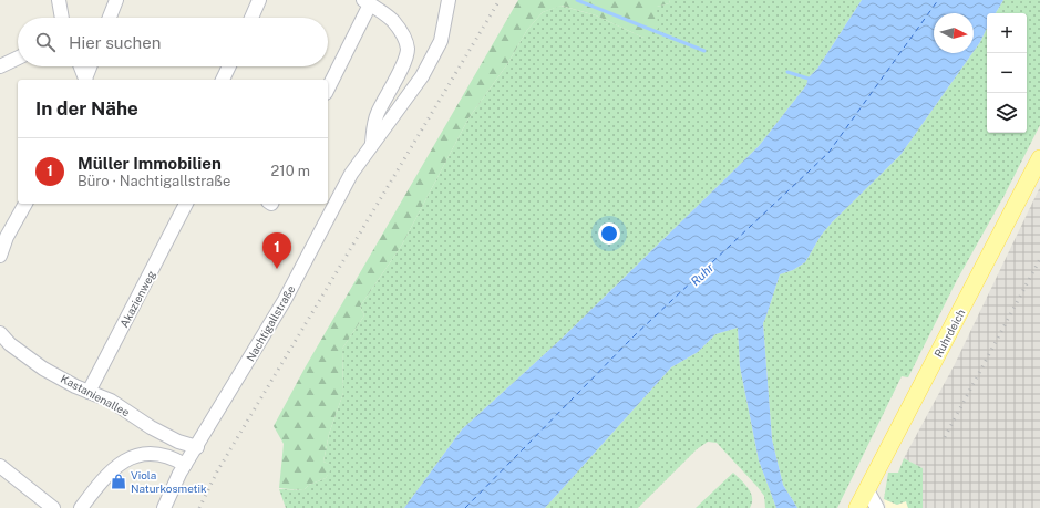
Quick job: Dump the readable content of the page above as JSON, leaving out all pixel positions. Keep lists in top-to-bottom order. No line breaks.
{"streets":{"main road":["Ruhrdeich"],"street":["Akazienweg","Nachtigallstraße","Kastanienallee"]},"crossings":[["Akazienweg","Kastanienallee"],["Nachtigallstraße","Kastanienallee"]],"water":["Ruhr"],"places":{"shop":["Viola Naturkosmetik"]},"north":"right","page":{"map_buttons":["+","−"],"search":"Hier suchen","heading":"In der Nähe","list":[{"mark":"1","name":"Müller Immobilien","note":"Büro · Nachtigallstraße","value":"210 m"}],"pins":"1"}}
